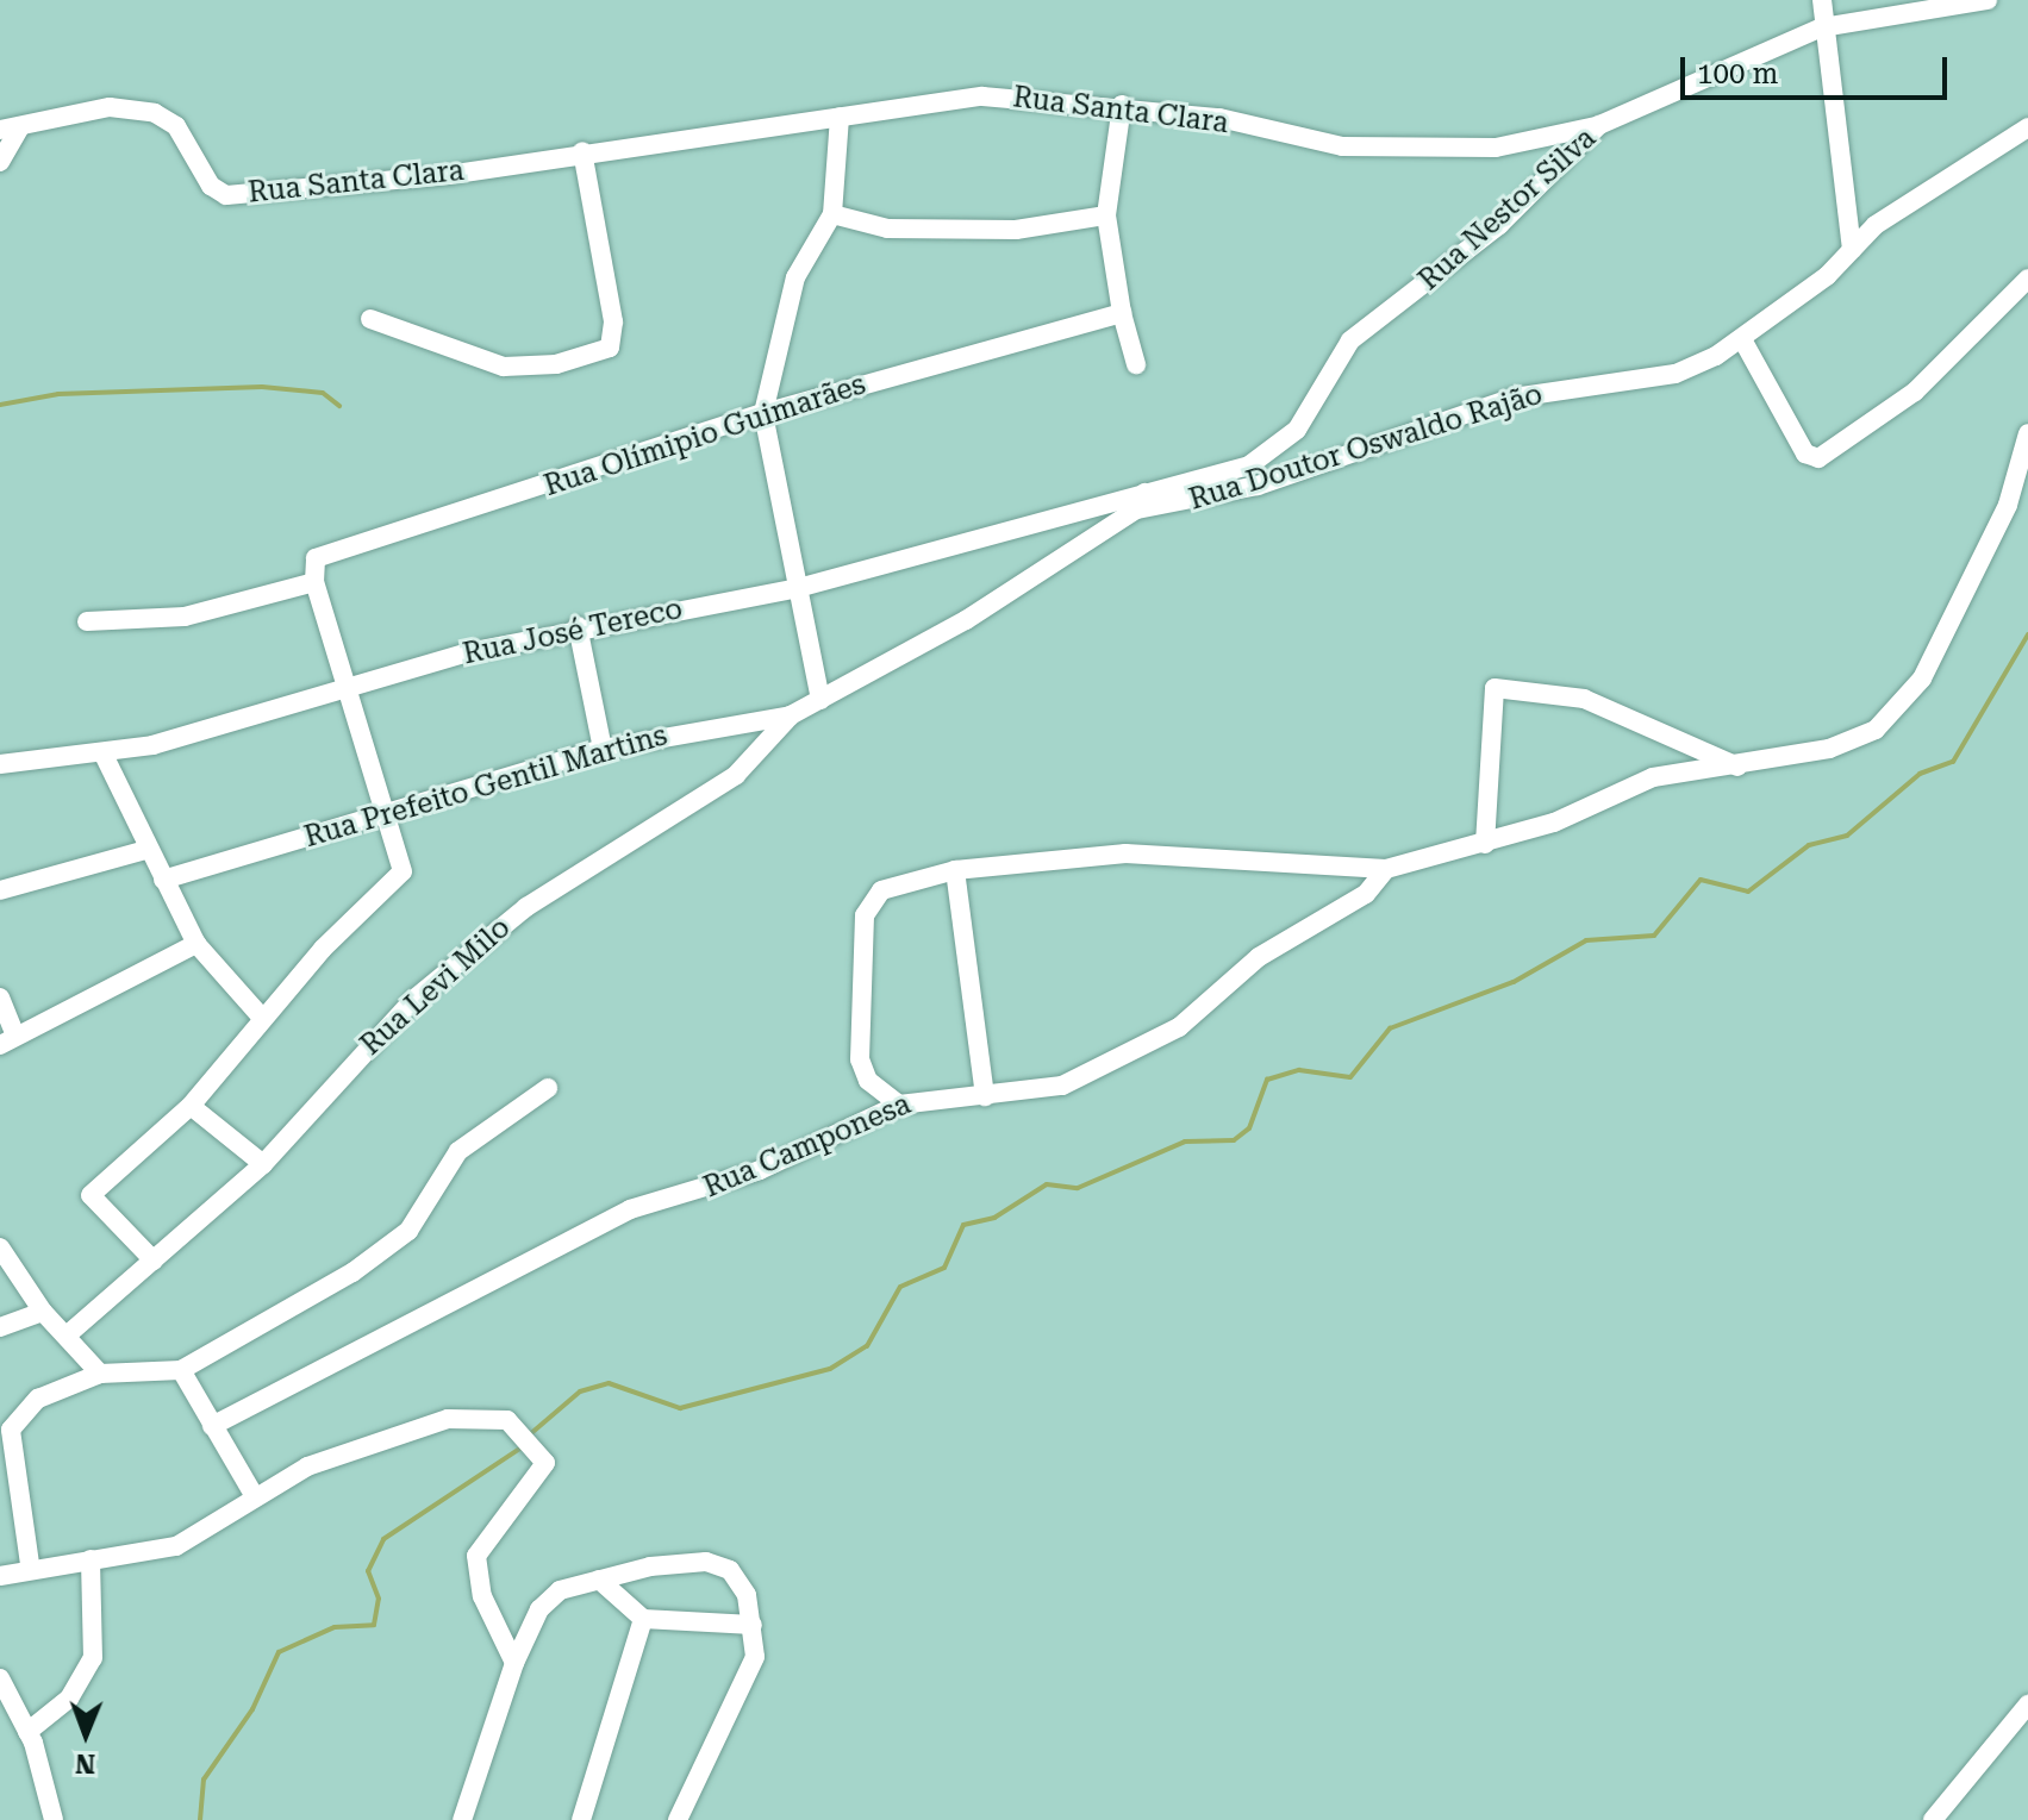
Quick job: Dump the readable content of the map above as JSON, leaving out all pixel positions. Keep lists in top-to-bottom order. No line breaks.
{"streets":{"street":["Rua Santa Clara","Rua Nestor Silva","Rua Olímipio Guimarães","Rua Doutor Oswaldo Rajão","Rua José Tereco","Rua Prefeito Gentil Martins","Rua Levi Milo","Rua Camponesa"]},"crossings":[["Rua Santa Clara","Rua Nestor Silva"],["Rua Nestor Silva","Rua Doutor Oswaldo Rajão"],["Rua Nestor Silva","Rua José Tereco"],["Rua Nestor Silva","Rua Prefeito Gentil Martins"],["Rua Doutor Oswaldo Rajão","Rua José Tereco"],["Rua Doutor Oswaldo Rajão","Rua Prefeito Gentil Martins"],["Rua José Tereco","Rua Prefeito Gentil Martins"],["Rua Prefeito Gentil Martins","Rua Levi Milo"]],"scale_bar":"100 m","north":"bottom"}
